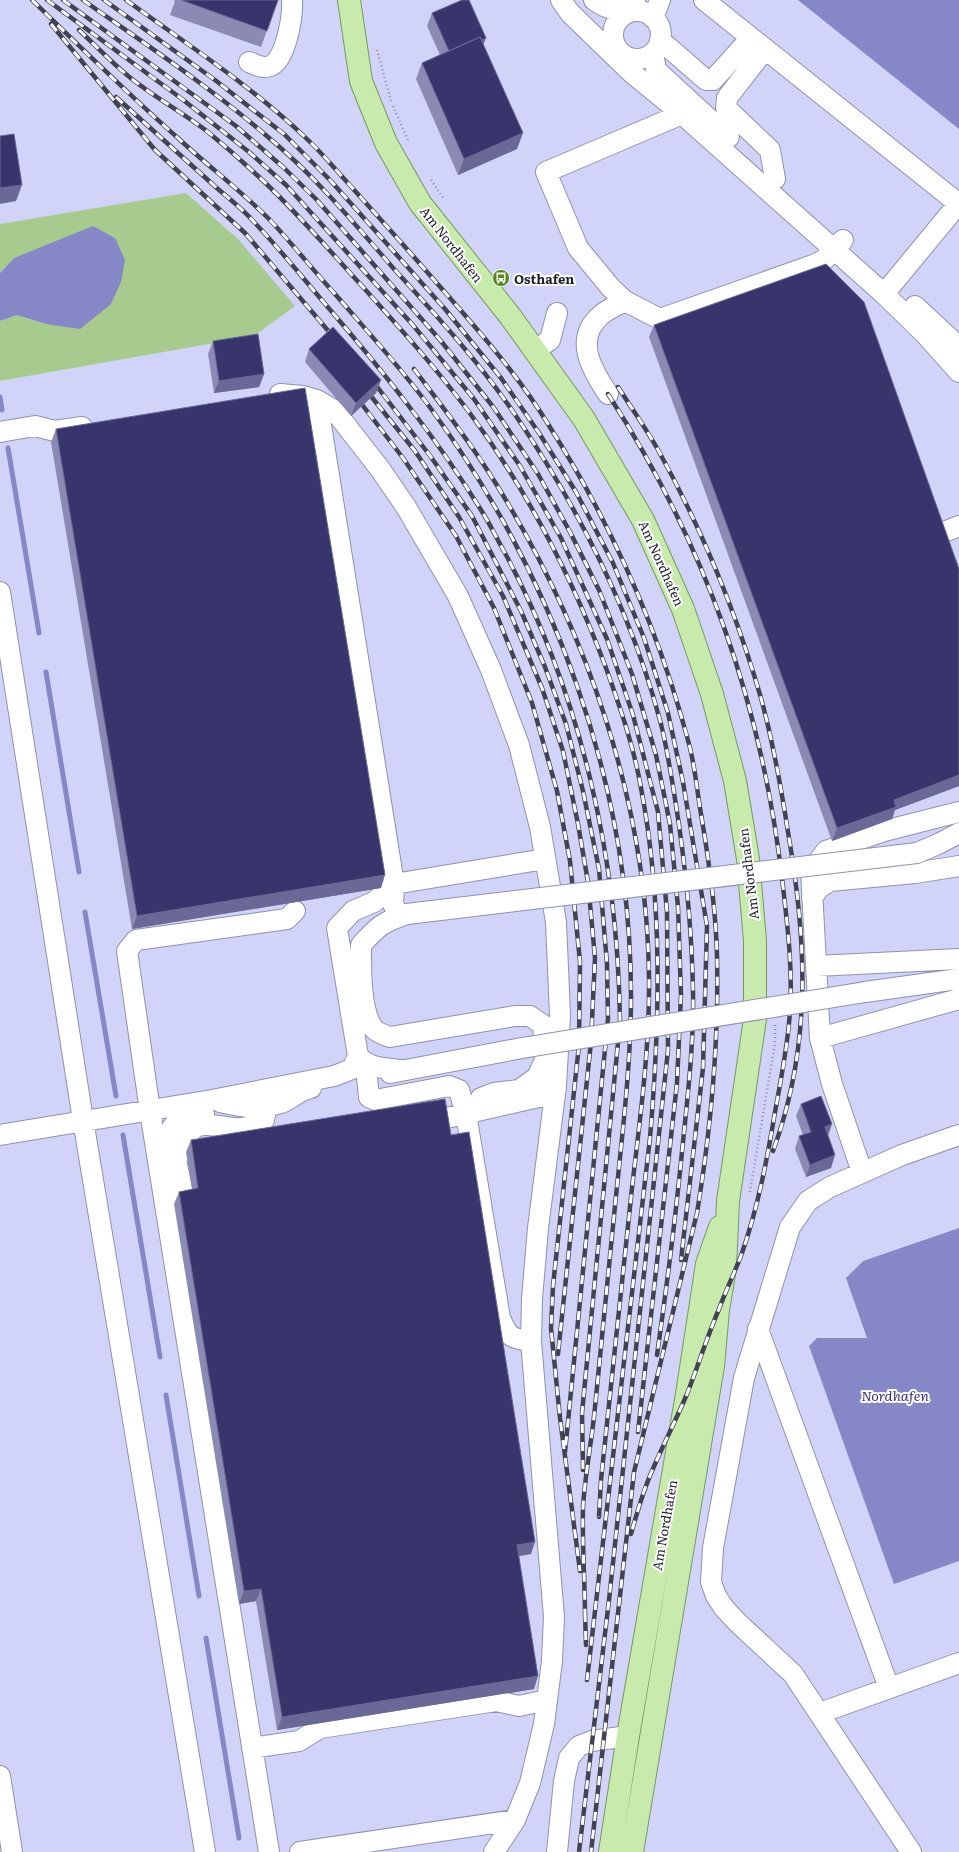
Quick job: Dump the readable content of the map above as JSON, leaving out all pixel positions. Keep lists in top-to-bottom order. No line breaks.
{"streets":{"main road":["Am Nordhafen"]},"water":["Nordhafen"],"places":{"bus stop":["Osthafen"]}}
